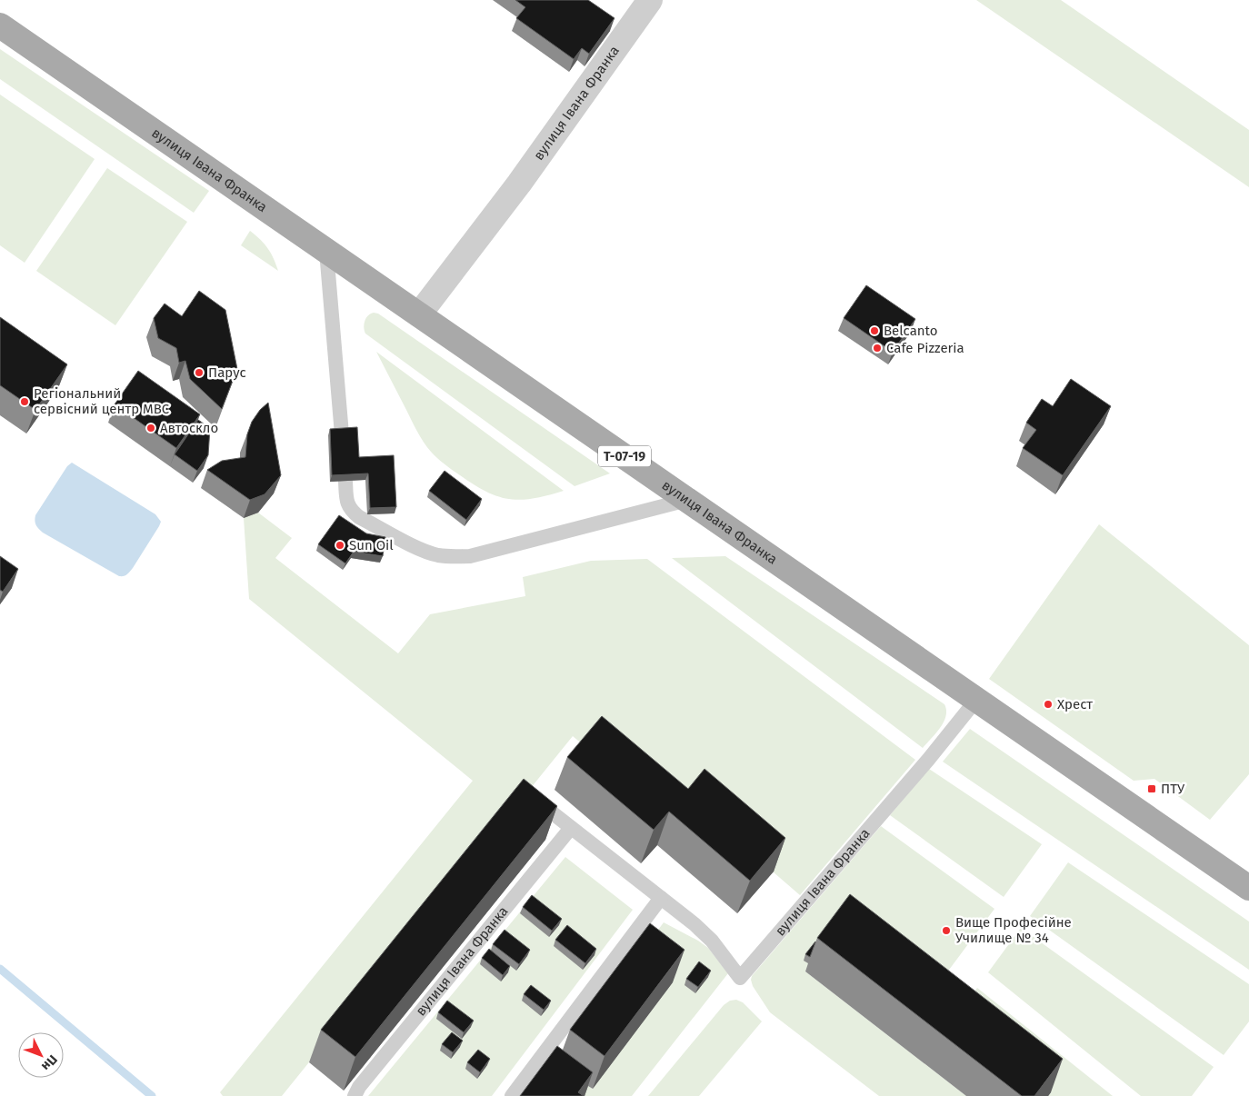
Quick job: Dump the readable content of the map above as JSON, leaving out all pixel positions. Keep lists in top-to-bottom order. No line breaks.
{"streets":{"main road":["вулиця Івана Франка","Т-07-19"]},"places":{"other":["Belcanto","Cafe Pizzeria","Парус","Регіональний сервісний центр МВС","Автоскло","Sun Oil","Хрест","Вище Професійне Училище № 34"],"transit":["ПТУ"]},"north":"bottom right"}
